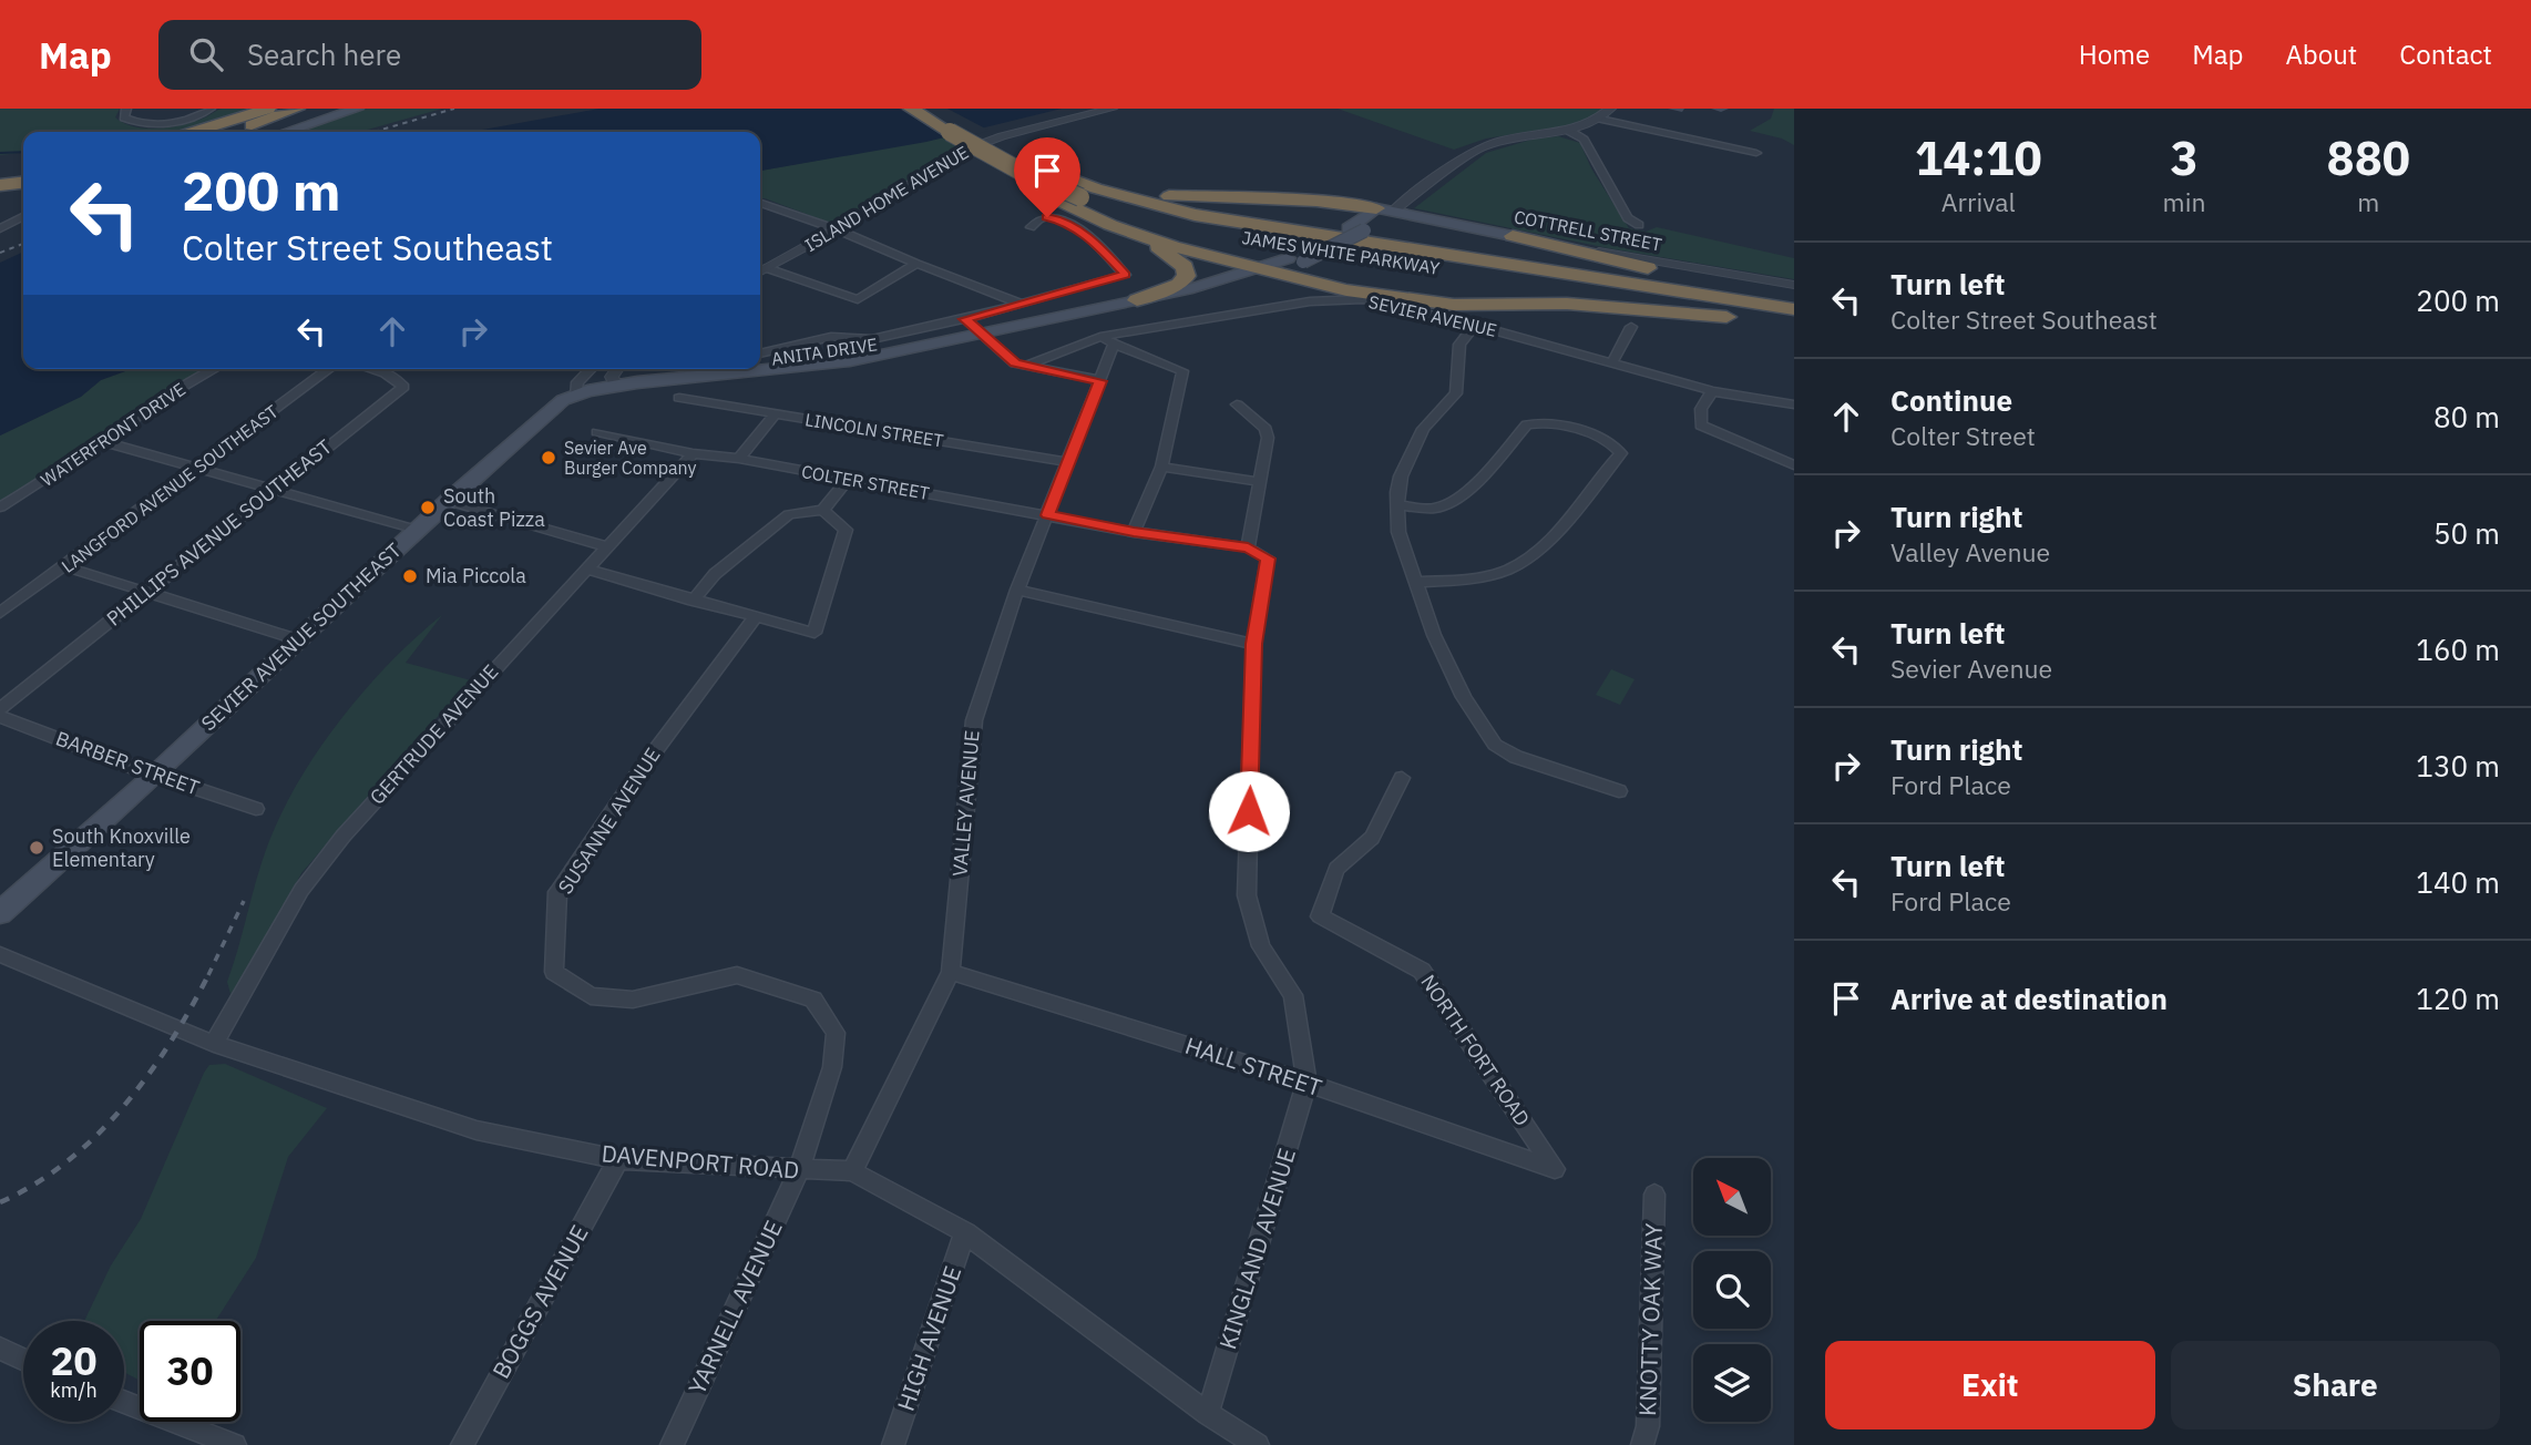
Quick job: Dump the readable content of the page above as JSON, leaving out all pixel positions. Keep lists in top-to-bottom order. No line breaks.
{"streets":{"highway":["JAMES WHITE PARKWAY"],"main road":["COTTRELL STREET","ANITA DRIVE","SEVIER AVENUE SOUTHEAST"],"street":["ISLAND HOME AVENUE","SEVIER AVENUE","LINCOLN STREET","WATERFRONT DRIVE","COLTER STREET","LANGFORD AVENUE SOUTHEAST","PHILLIPS AVENUE SOUTHEAST","GERTRUDE AVENUE","BARBER STREET","VALLEY AVENUE","SUSANNE AVENUE","NORTH FORT ROAD","HALL STREET","DAVENPORT ROAD","KINGLAND AVENUE","BOGGS AVENUE","YARNELL AVENUE","KNOTTY OAK WAY","HIGH AVENUE"]},"crossings":[["COTTRELL STREET","ANITA DRIVE"],["SEVIER AVENUE","VALLEY AVENUE"],["ANITA DRIVE","SEVIER AVENUE SOUTHEAST"],["LINCOLN STREET","VALLEY AVENUE"],["COLTER STREET","GERTRUDE AVENUE"],["COLTER STREET","VALLEY AVENUE"],["SEVIER AVENUE SOUTHEAST","BARBER STREET"],["GERTRUDE AVENUE","DAVENPORT ROAD"],["VALLEY AVENUE","HALL STREET"],["VALLEY AVENUE","DAVENPORT ROAD"],["SUSANNE AVENUE","DAVENPORT ROAD"],["SUSANNE AVENUE","YARNELL AVENUE"],["NORTH FORT ROAD","HALL STREET"],["HALL STREET","KINGLAND AVENUE"],["DAVENPORT ROAD","KINGLAND AVENUE"],["DAVENPORT ROAD","BOGGS AVENUE"],["DAVENPORT ROAD","YARNELL AVENUE"],["DAVENPORT ROAD","HIGH AVENUE"]],"places":["Sevier Ave Burger Company","South Coast Pizza","Mia Piccola","South Knoxville Elementary"],"north":"top left","page":{"header":"Map","search":"Search here","nav":["Home","Map","About","Contact"],"eta":["14:10","Arrival","3","min","880","m"],"turn":["200 m","Colter Street Southeast"],"list":[{"name":"Turn left","note":"Colter Street Southeast","value":"200 m"},{"name":"Continue","note":"Colter Street","value":"80 m"},{"name":"Turn right","note":"Valley Avenue","value":"50 m"},{"name":"Turn left","note":"Sevier Avenue","value":"160 m"},{"name":"Turn right","note":"Ford Place","value":"130 m"},{"name":"Turn left","note":"Ford Place","value":"140 m"},{"name":"Arrive at destination","value":"120 m"}],"speed":"20 km/h","limit":"30","buttons":["Exit","Share"]}}
